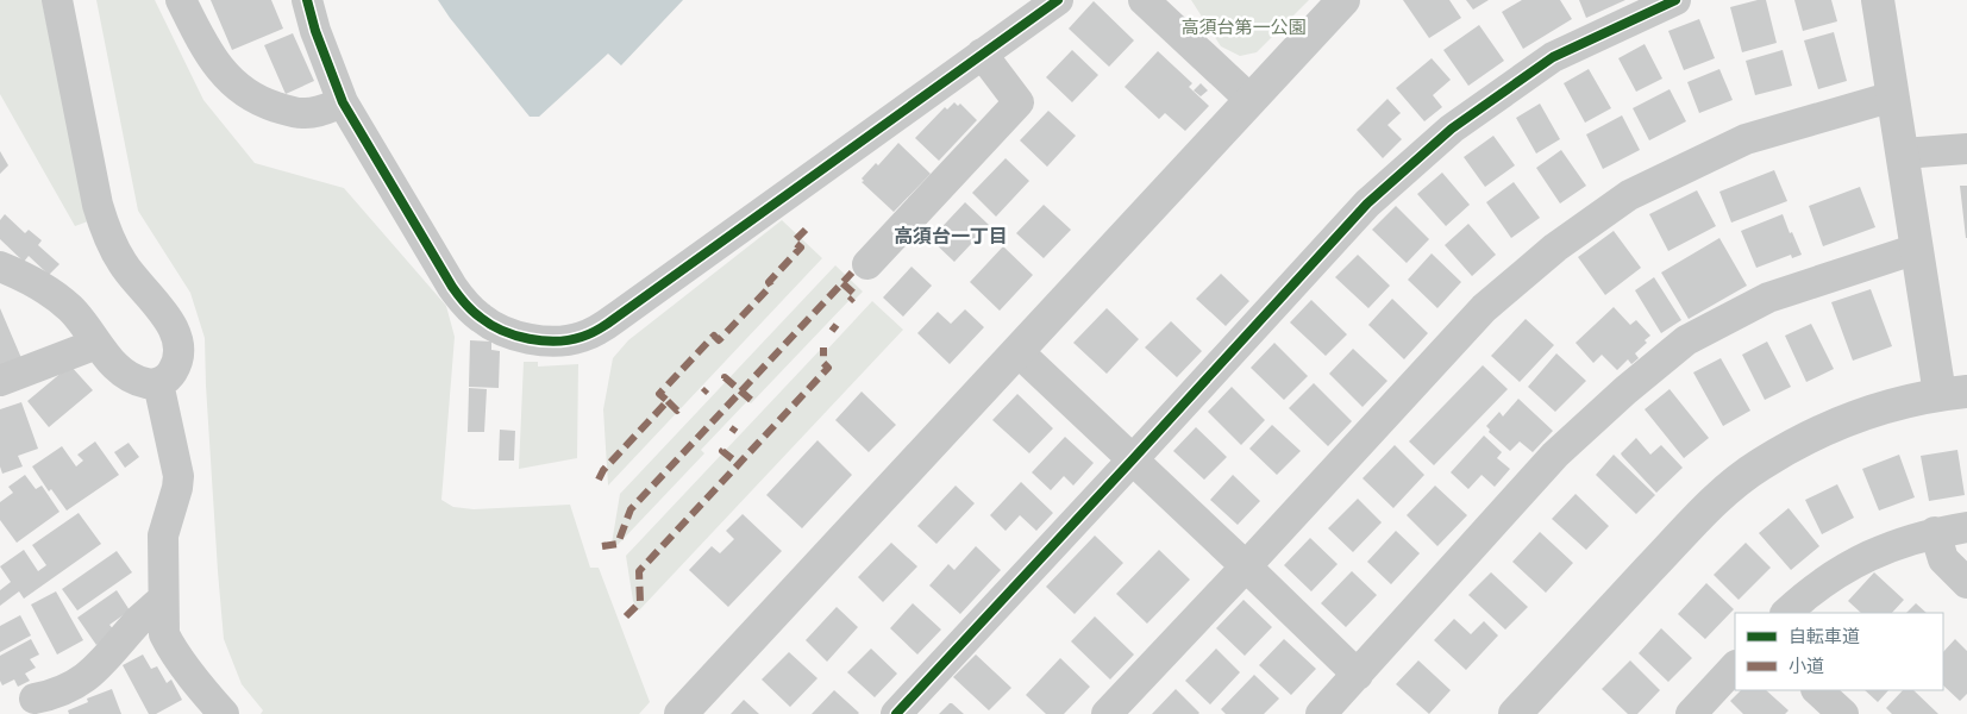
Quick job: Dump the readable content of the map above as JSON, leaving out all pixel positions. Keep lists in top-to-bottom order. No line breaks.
{"districts":["高須台一丁目"],"parks":["高須台第一公園"],"legend":["自転車道","小道"]}
